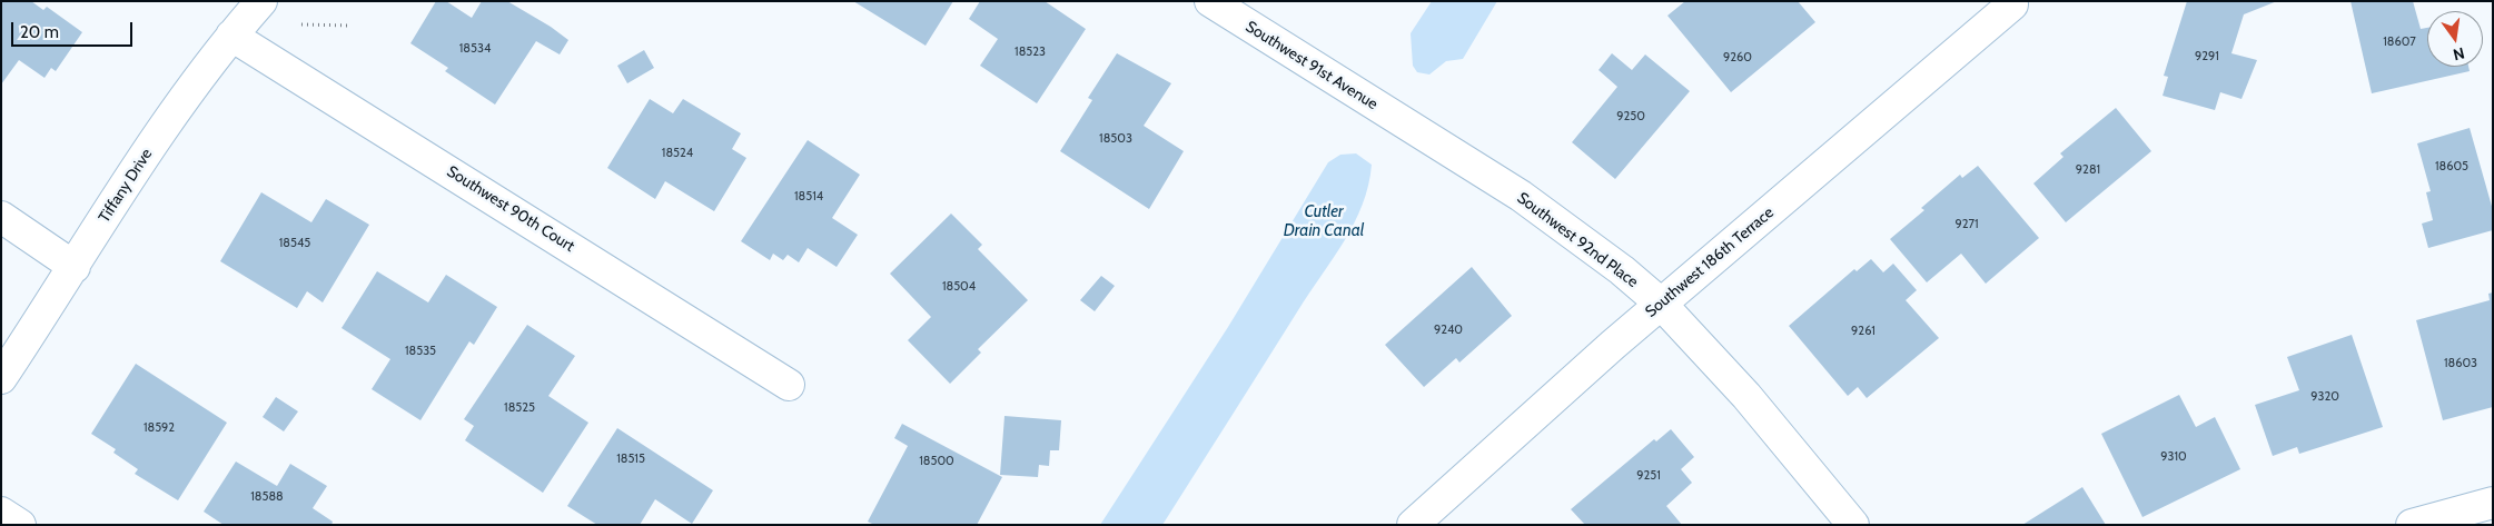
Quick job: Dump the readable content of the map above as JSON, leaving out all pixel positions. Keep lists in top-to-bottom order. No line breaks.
{"streets":{"street":["Southwest 91st Avenue","Tiffany Drive","Southwest 90th Court","Southwest 92nd Place","Southwest 186th Terrace"]},"crossings":[["Southwest 91st Avenue","Southwest 92nd Place"],["Tiffany Drive","Southwest 90th Court"],["Southwest 92nd Place","Southwest 186th Terrace"]],"water":["Cutler Drain Canal"],"house_numbers":["18607","18534","18523","9291","9260","9250","18503","18524","18605","9281","18514","9271","18545","18504","9240","9261","18535","18603","9320","18525","18592","9310","18515","18500","9251","18588"],"scale_bar":"20 m","north":"bottom"}
